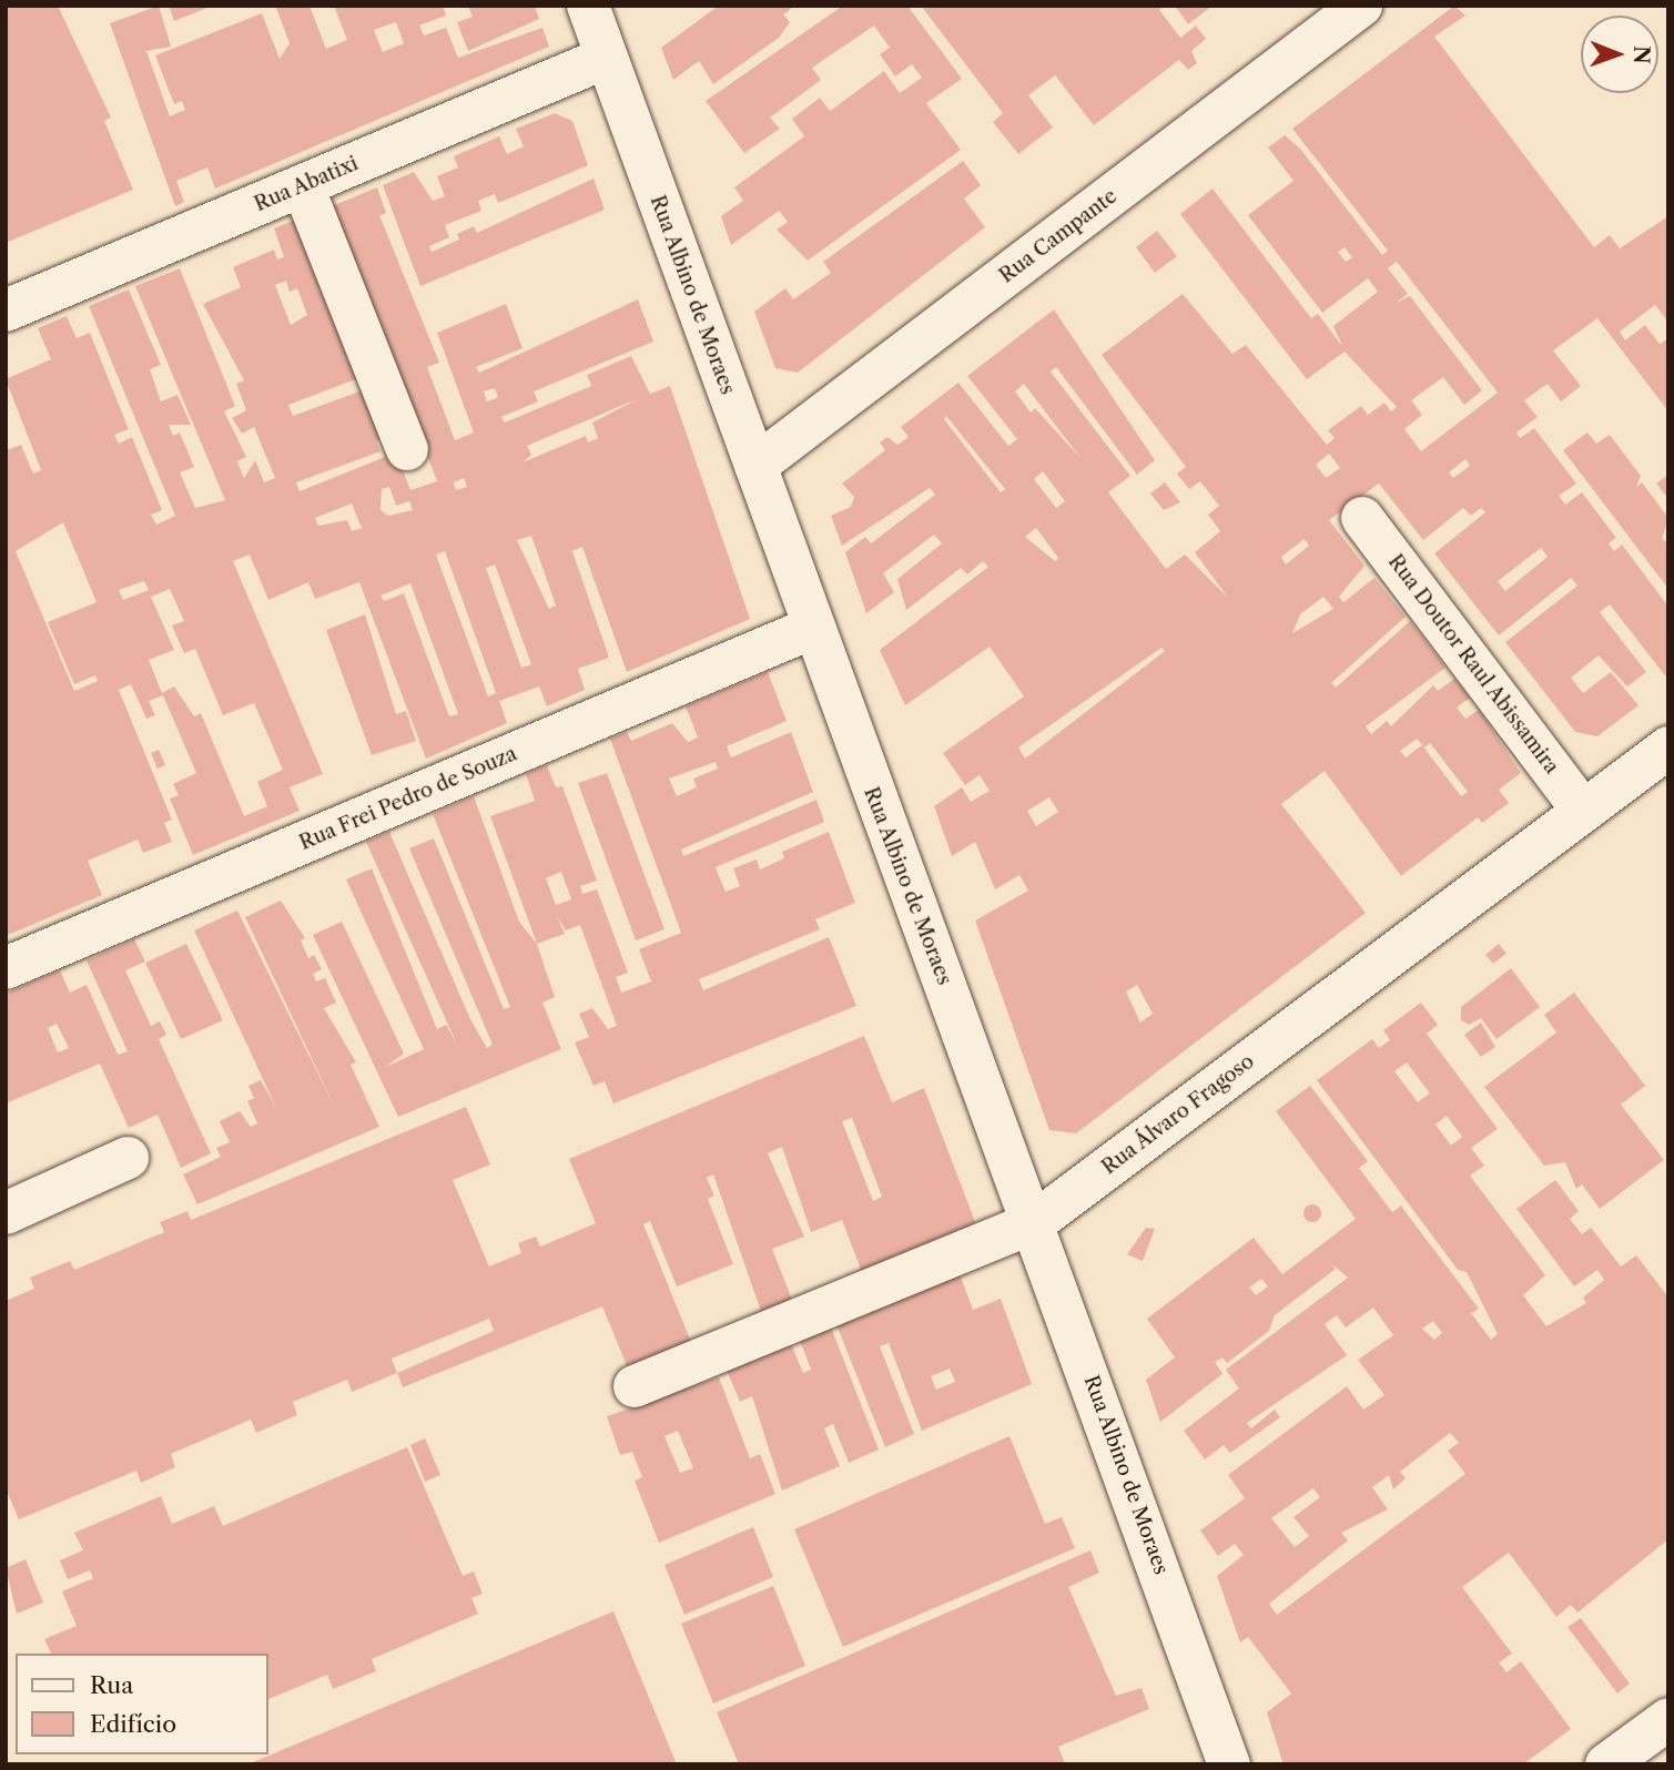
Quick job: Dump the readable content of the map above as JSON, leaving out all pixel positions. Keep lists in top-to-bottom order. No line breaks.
{"streets":{"street":["Rua Abatixi","Rua Campante","Rua Albino de Moraes","Rua Doutor Raul Abissamira","Rua Frei Pedro de Souza","Rua Álvaro Fragoso"]},"crossings":[["Rua Abatixi","Rua Albino de Moraes"],["Rua Campante","Rua Albino de Moraes"],["Rua Albino de Moraes","Rua Frei Pedro de Souza"],["Rua Albino de Moraes","Rua Álvaro Fragoso"],["Rua Doutor Raul Abissamira","Rua Álvaro Fragoso"]],"legend":["Rua","Edifício"],"north":"right"}
